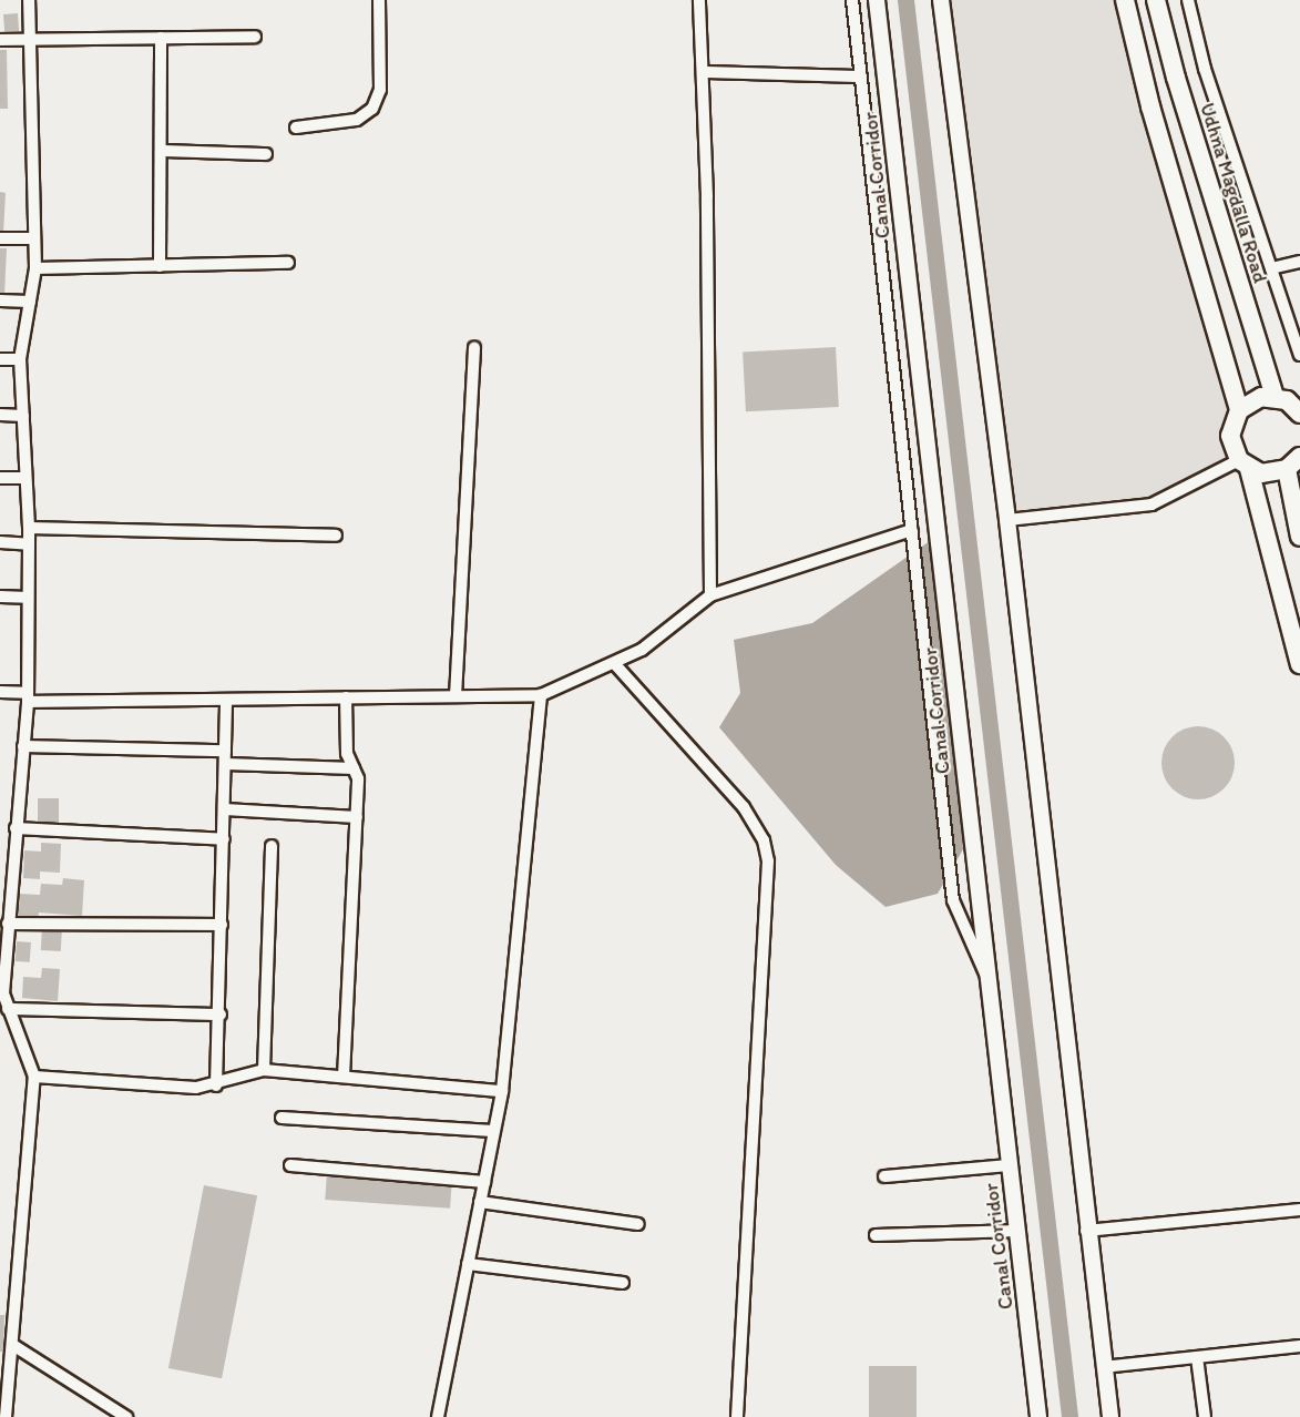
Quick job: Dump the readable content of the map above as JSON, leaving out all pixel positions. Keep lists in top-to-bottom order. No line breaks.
{"streets":{"main road":["Udhna Magdalla Road"],"street":["Canal Corridor"]}}
